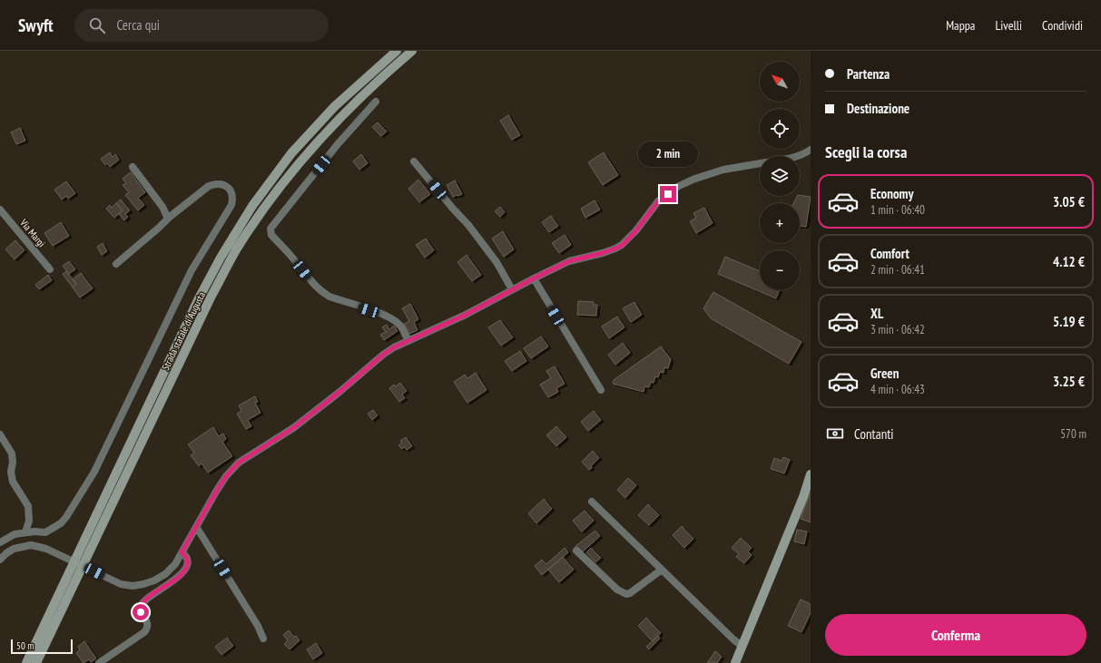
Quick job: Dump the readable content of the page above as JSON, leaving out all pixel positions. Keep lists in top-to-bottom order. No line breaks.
{"streets":{"main road":["Strada statale di Augusta"],"street":["Via Margi"]},"scale_bar":"50 m","north":"top left","page":{"header":"Swyft","search":"Cerca qui","nav":["Mappa","Livelli","Condividi"],"banner":["Partenza","Destinazione"],"map_buttons":["+","−"],"heading":"Scegli la corsa","bubble":"2 min","list":[{"name":"Economy","note":"1 min · 06:40","value":"3.05 €"},{"name":"Comfort","note":"2 min · 06:41","value":"4.12 €"},{"name":"XL","note":"3 min · 06:42","value":"5.19 €"},{"name":"Green","note":"4 min · 06:43","value":"3.25 €"}],"pay":["Contanti","570 m"],"buttons":"Conferma","scale":"50 m"}}
